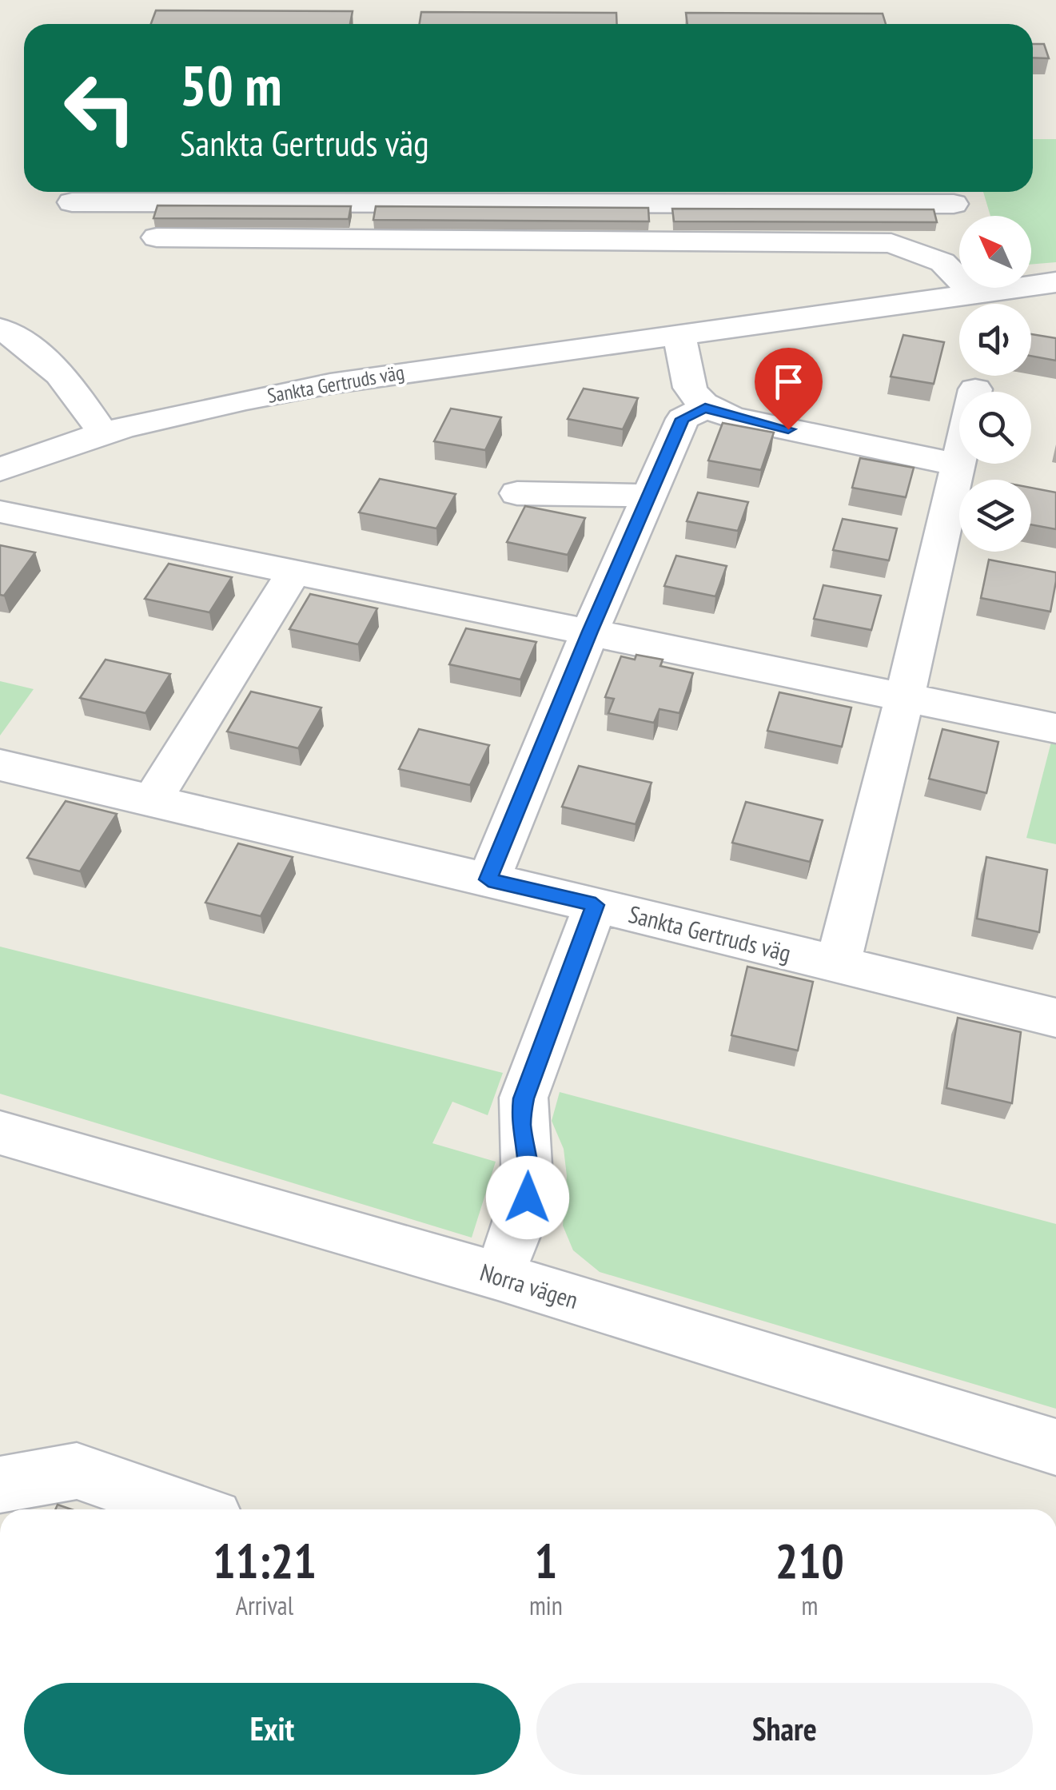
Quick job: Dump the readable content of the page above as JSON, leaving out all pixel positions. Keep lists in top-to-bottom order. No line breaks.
{"streets":{"street":["Sankta Gertruds väg","Norra vägen"]},"north":"top left","page":{"turn":["50 m","Sankta Gertruds väg"],"eta":["11:21","Arrival","1","min","210","m"],"buttons":["Exit","Share"]}}
